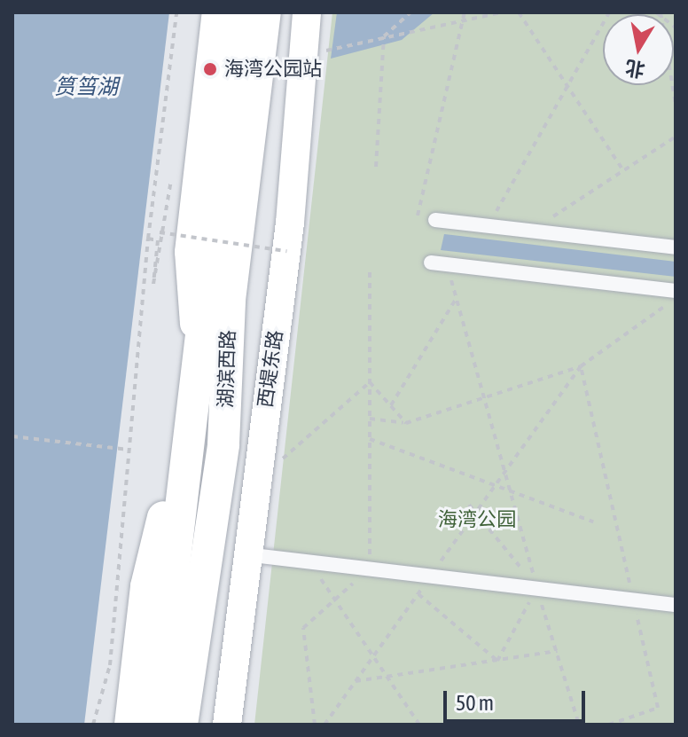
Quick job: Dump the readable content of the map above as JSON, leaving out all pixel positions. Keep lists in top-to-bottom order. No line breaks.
{"streets":{"main road":["湖滨西路","西堤东路"]},"water":["筼筜湖"],"parks":["海湾公园"],"places":["海湾公园站"],"scale_bar":"50 m","north":"bottom"}
